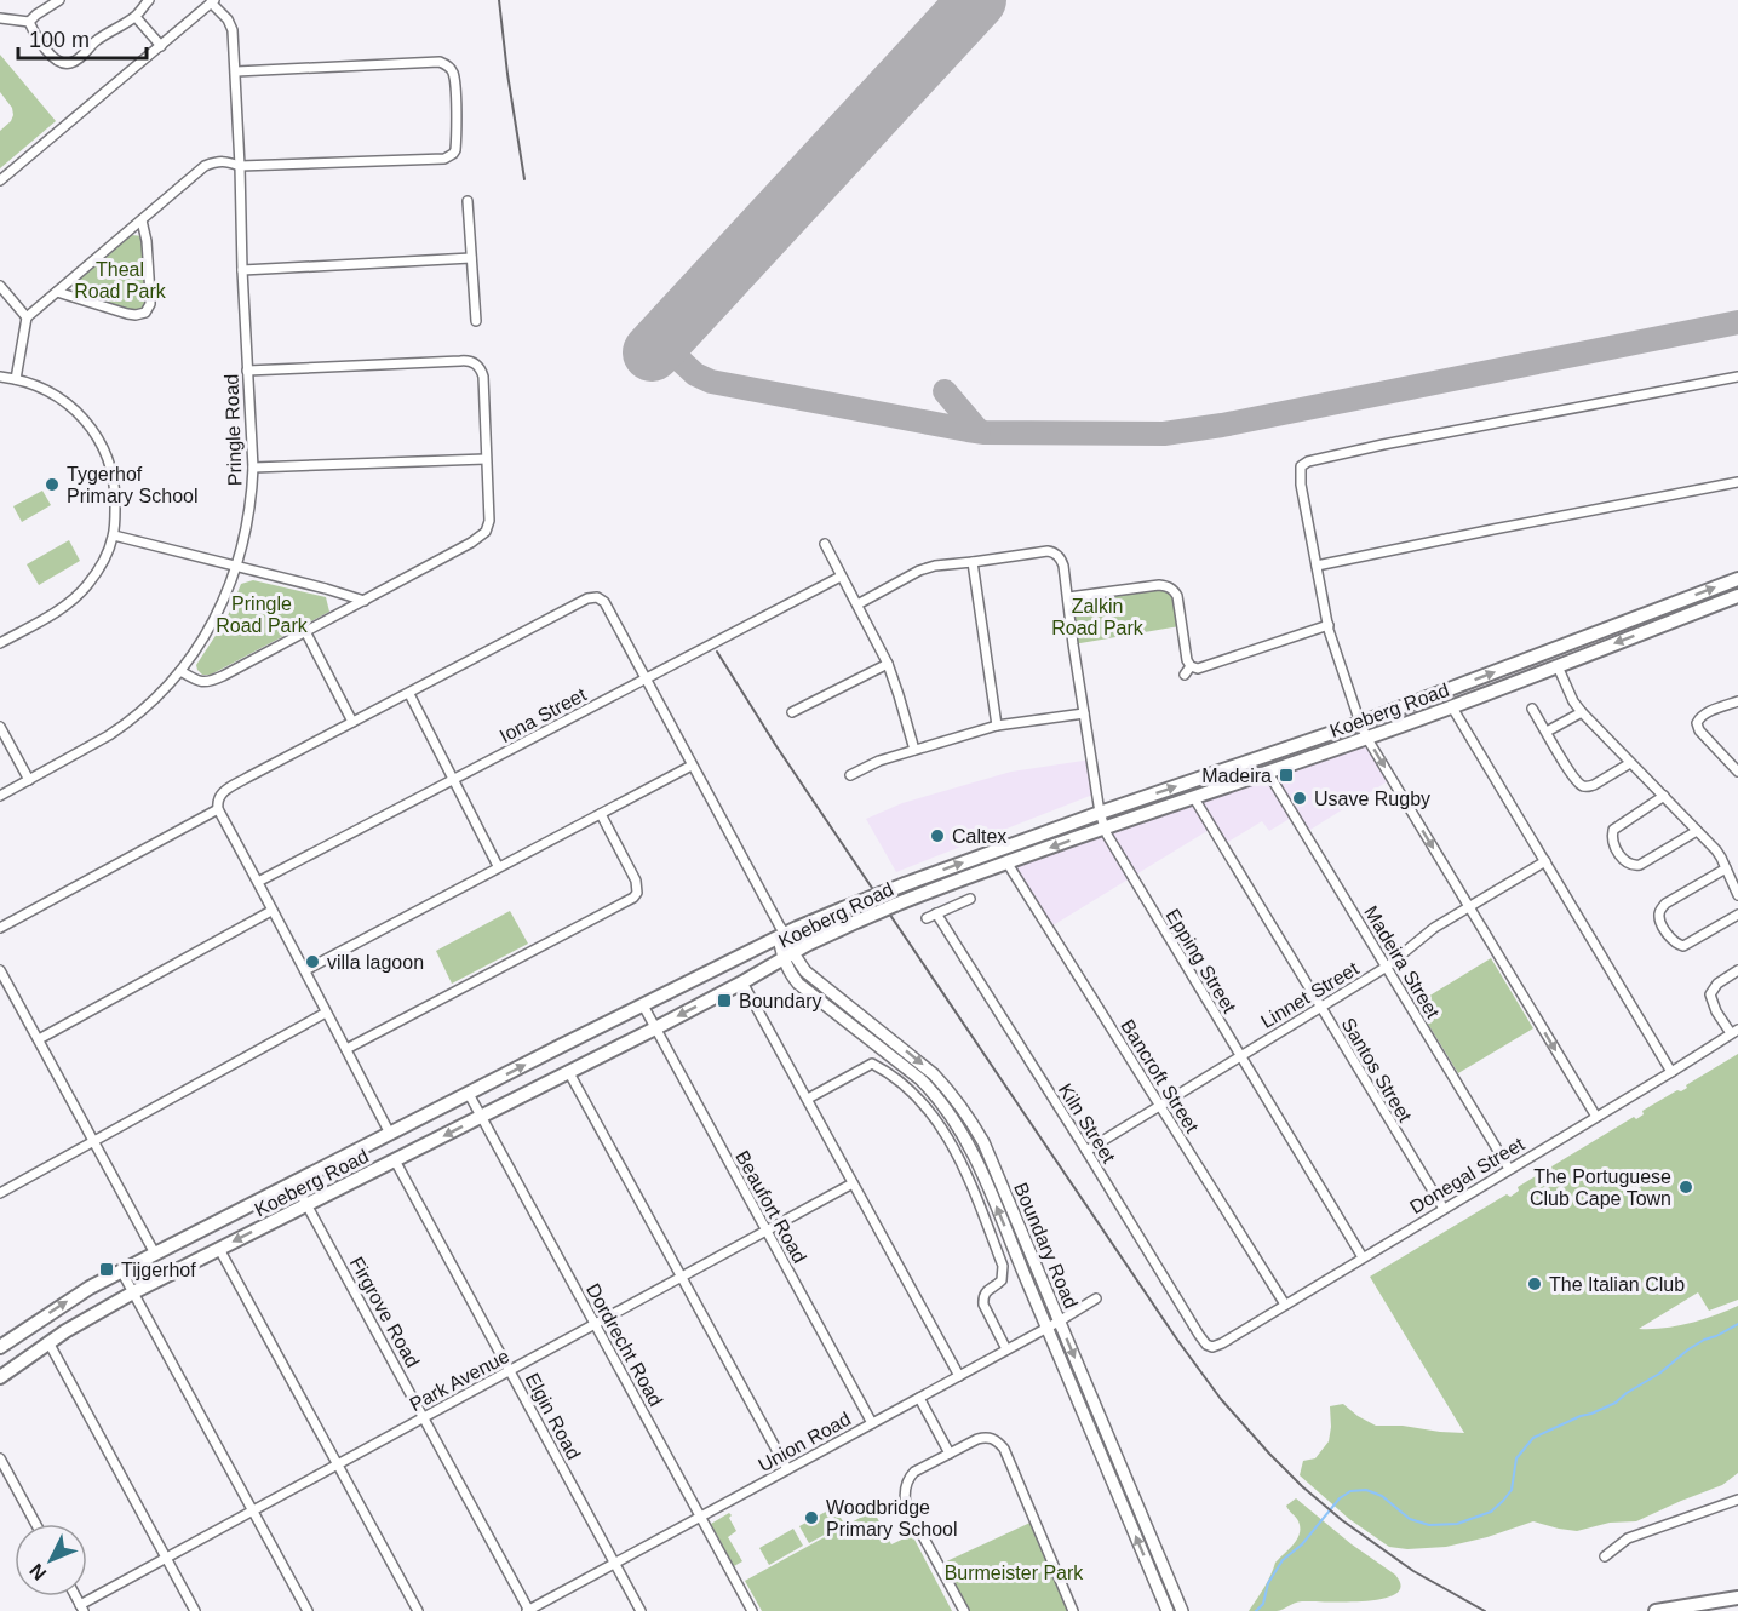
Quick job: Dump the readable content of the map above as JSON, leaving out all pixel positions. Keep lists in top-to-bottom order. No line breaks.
{"streets":{"main road":["Koeberg Road","Boundary Road"],"street":["Pringle Road","Iona Street","Epping Street","Madeira Street","Linnet Street","Santos Street","Bancroft Street","Kiln Street","Donegal Street","Beaufort Road","Firgrove Road","Dordrecht Road","Park Avenue","Elgin Road","Union Road"]},"crossings":[["Koeberg Road","Epping Street"],["Koeberg Road","Madeira Street"],["Koeberg Road","Santos Street"],["Koeberg Road","Bancroft Street"],["Koeberg Road","Beaufort Road"],["Koeberg Road","Boundary Road"],["Koeberg Road","Firgrove Road"],["Koeberg Road","Dordrecht Road"],["Koeberg Road","Elgin Road"],["Epping Street","Linnet Street"],["Epping Street","Donegal Street"],["Madeira Street","Linnet Street"],["Madeira Street","Donegal Street"],["Linnet Street","Santos Street"],["Linnet Street","Bancroft Street"],["Linnet Street","Kiln Street"],["Santos Street","Donegal Street"],["Bancroft Street","Donegal Street"],["Kiln Street","Donegal Street"],["Beaufort Road","Park Avenue"],["Beaufort Road","Union Road"],["Boundary Road","Union Road"],["Firgrove Road","Park Avenue"],["Firgrove Road","Union Road"],["Dordrecht Road","Park Avenue"],["Dordrecht Road","Union Road"],["Park Avenue","Elgin Road"],["Elgin Road","Union Road"]],"parks":["Theal Road Park","Pringle Road Park","Zalkin Road Park","Burmeister Park"],"places":{"other":["Tygerhof Primary School","Usave Rugby","Caltex","villa lagoon","The Portuguese Club Cape Town","The Italian Club","Woodbridge Primary School"],"transit":["Madeira","Boundary","Tijgerhof"]},"scale_bar":"100 m","north":"bottom left"}
